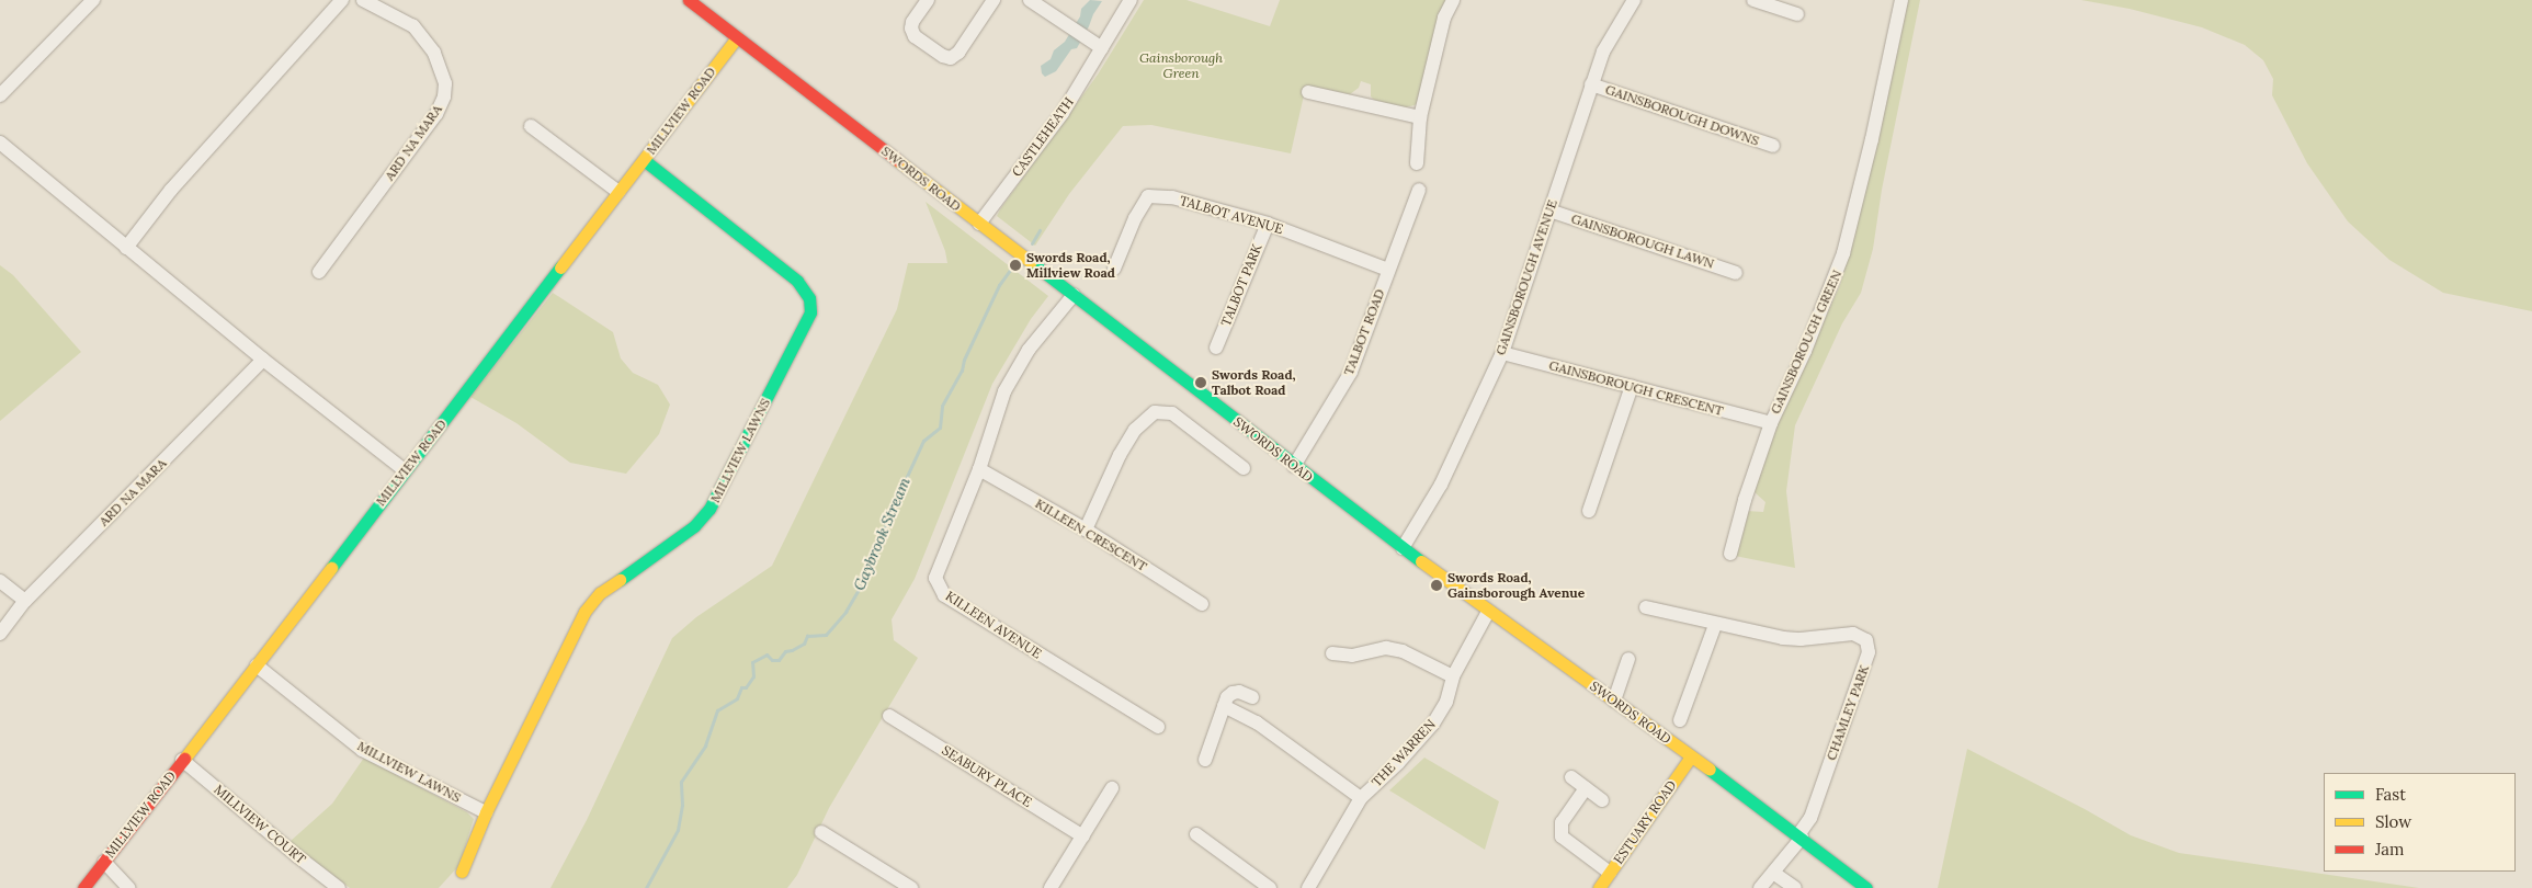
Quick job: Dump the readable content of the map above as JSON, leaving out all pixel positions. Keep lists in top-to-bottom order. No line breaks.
{"streets":{"street":["MILLVIEW ROAD","GAINSBOROUGH DOWNS","CASTLEHEATH","ARD NA MARA","SWORDS ROAD","TALBOT AVENUE","GAINSBOROUGH LAWN","GAINSBOROUGH AVENUE","TALBOT PARK","TALBOT ROAD","GAINSBOROUGH GREEN","GAINSBOROUGH CRESCENT","MILLVIEW LAWNS","KILLEEN CRESCENT","KILLEEN AVENUE","CHAMLEY PARK","THE WARREN","SEABURY PLACE","ESTUARY ROAD","MILLVIEW COURT"]},"crossings":[["MILLVIEW ROAD","SWORDS ROAD"],["MILLVIEW ROAD","MILLVIEW LAWNS"],["MILLVIEW ROAD","MILLVIEW COURT"],["GAINSBOROUGH DOWNS","GAINSBOROUGH AVENUE"],["CASTLEHEATH","SWORDS ROAD"],["SWORDS ROAD","GAINSBOROUGH AVENUE"],["SWORDS ROAD","TALBOT ROAD"],["SWORDS ROAD","CHAMLEY PARK"],["SWORDS ROAD","THE WARREN"],["SWORDS ROAD","ESTUARY ROAD"],["TALBOT AVENUE","TALBOT PARK"],["TALBOT AVENUE","TALBOT ROAD"],["GAINSBOROUGH LAWN","GAINSBOROUGH AVENUE"],["GAINSBOROUGH AVENUE","GAINSBOROUGH CRESCENT"],["GAINSBOROUGH GREEN","GAINSBOROUGH CRESCENT"],["KILLEEN CRESCENT","KILLEEN AVENUE"]],"water":["Gaybrook Stream"],"parks":["Gainsborough Green"],"places":["Swords Road, Millview Road","Swords Road, Talbot Road","Swords Road, Gainsborough Avenue"],"legend":["Fast","Slow","Jam"]}
